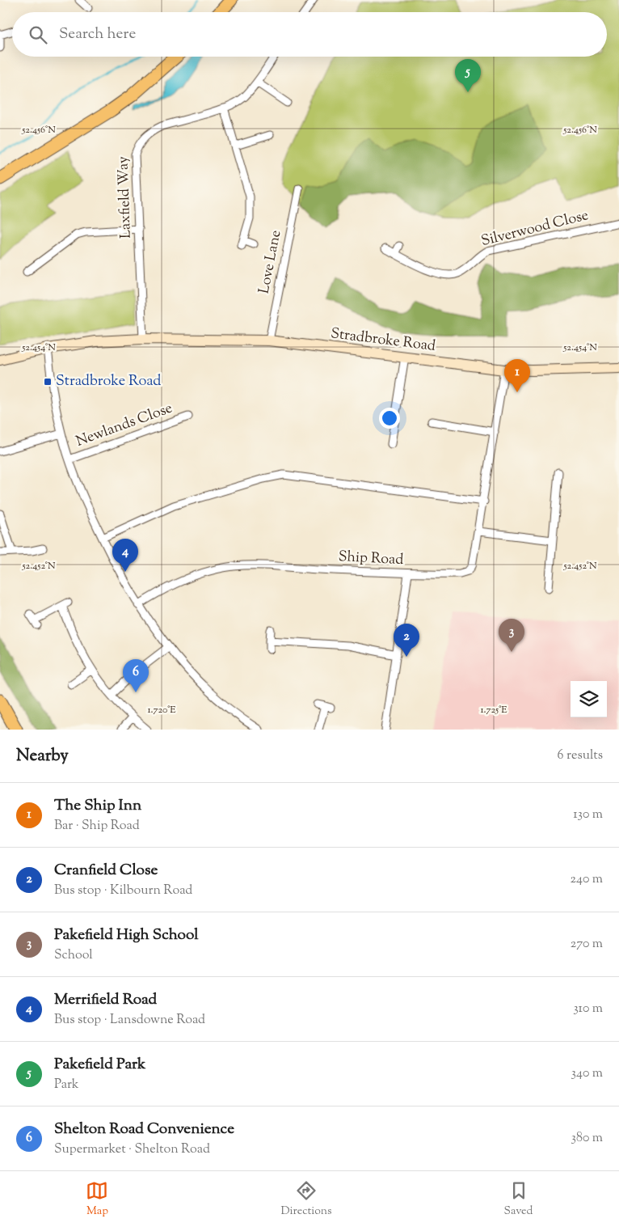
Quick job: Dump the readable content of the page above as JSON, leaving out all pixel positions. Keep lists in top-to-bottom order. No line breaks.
{"streets":{"main road":["Stradbroke Road"],"street":["Laxfield Way","Silverwood Close","Love Lane","Newlands Close","Ship Road"]},"crossings":[["Laxfield Way","Stradbroke Road"],["Love Lane","Stradbroke Road"],["Stradbroke Road","Ship Road"]],"places":{"transit":["Stradbroke Road"]},"page":{"search":"Search here","pins":["5","1","4","3","2","6"],"heading":["Nearby","6 results"],"list":[{"mark":"1","name":"The Ship Inn","note":"Bar · Ship Road","value":"130 m"},{"mark":"2","name":"Cranfield Close","note":"Bus stop · Kilbourn Road","value":"240 m"},{"mark":"3","name":"Pakefield High School","note":"School","value":"270 m"},{"mark":"4","name":"Merrifield Road","note":"Bus stop · Lansdowne Road","value":"310 m"},{"mark":"5","name":"Pakefield Park","note":"Park","value":"340 m"},{"mark":"6","name":"Shelton Road Convenience","note":"Supermarket · Shelton Road","value":"380 m"}],"nav":["Map","Directions","Saved"]},"coordinates":["52.456°N","52.454°N","52.452°N","1.720°E","1.725°E"]}
